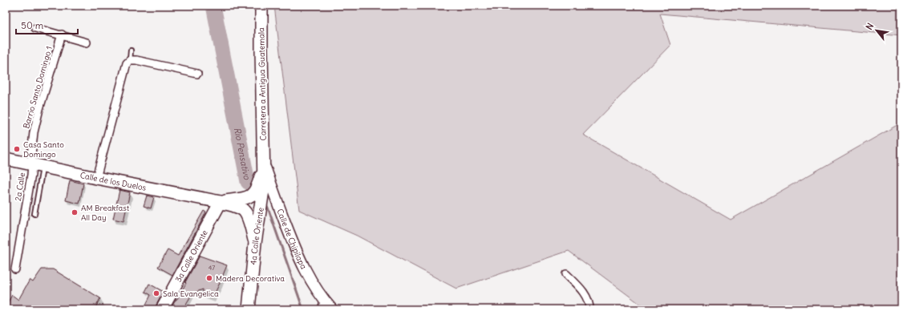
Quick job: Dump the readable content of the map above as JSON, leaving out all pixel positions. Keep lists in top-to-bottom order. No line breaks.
{"streets":{"main road":["Carretera a Antigua Guatemala","Calle de los Duelos","4a Calle Oriente","Calle de Chipilapa","3a Calle Oriente"],"street":["Barrio Santo Domingo 1","2a Calle"]},"crossings":[["Carretera a Antigua Guatemala","Calle de Chipilapa"],["Barrio Santo Domingo 1","Calle de los Duelos"],["Barrio Santo Domingo 1","2a Calle"],["Calle de los Duelos","2a Calle"],["Calle de los Duelos","4a Calle Oriente"],["Calle de los Duelos","3a Calle Oriente"]],"water":["Río Pensativo"],"places":["Casa Santo Domingo","AM Breakfast All Day","Madera Decorativa","Sala Evangelica"],"house_numbers":["47"],"scale_bar":"50 m","north":"top left"}
